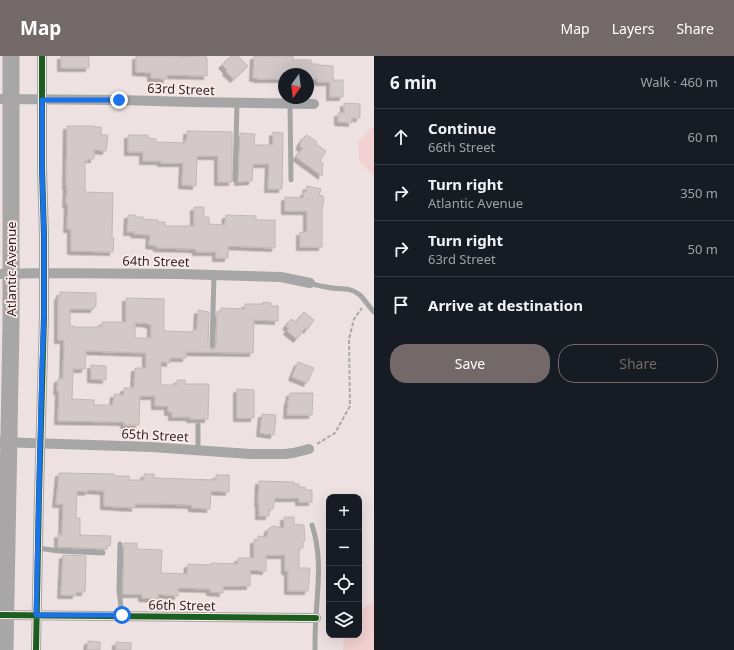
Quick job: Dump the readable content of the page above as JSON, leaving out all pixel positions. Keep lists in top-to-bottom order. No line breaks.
{"streets":{"highway":["Atlantic Avenue"],"street":["63rd Street","64th Street","65th Street","66th Street"]},"crossings":[["63rd Street","Atlantic Avenue"],["64th Street","Atlantic Avenue"],["Atlantic Avenue","65th Street"],["Atlantic Avenue","66th Street"]],"north":"bottom","page":{"header":"Map","nav":["Map","Layers","Share"],"heading":["6 min","Walk · 460 m"],"list":[["Continue","66th Street","60 m"],["Turn right","Atlantic Avenue","350 m"],["Turn right","63rd Street","50 m"],"Arrive at destination"],"buttons":["Save","Share"],"map_buttons":["+","−"]}}
